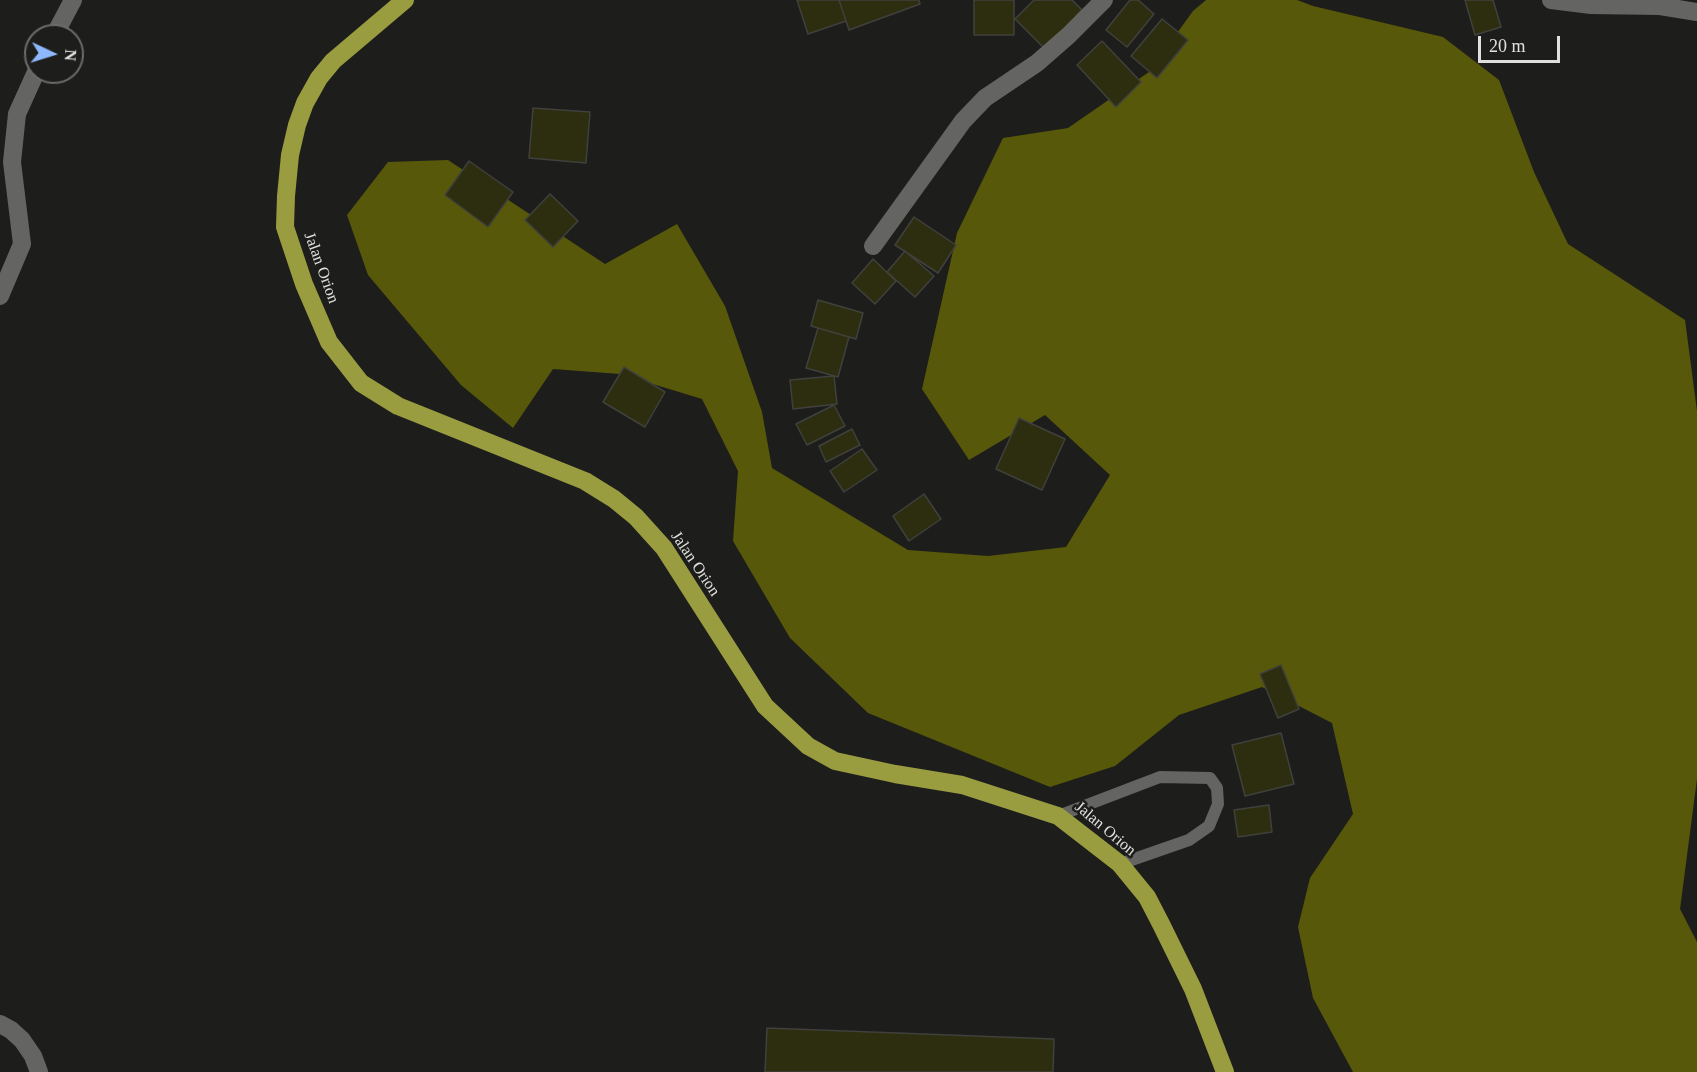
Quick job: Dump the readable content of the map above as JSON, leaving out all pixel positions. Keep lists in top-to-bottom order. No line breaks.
{"streets":{"highway":["Jalan Orion"]},"scale_bar":"20 m","north":"right"}
